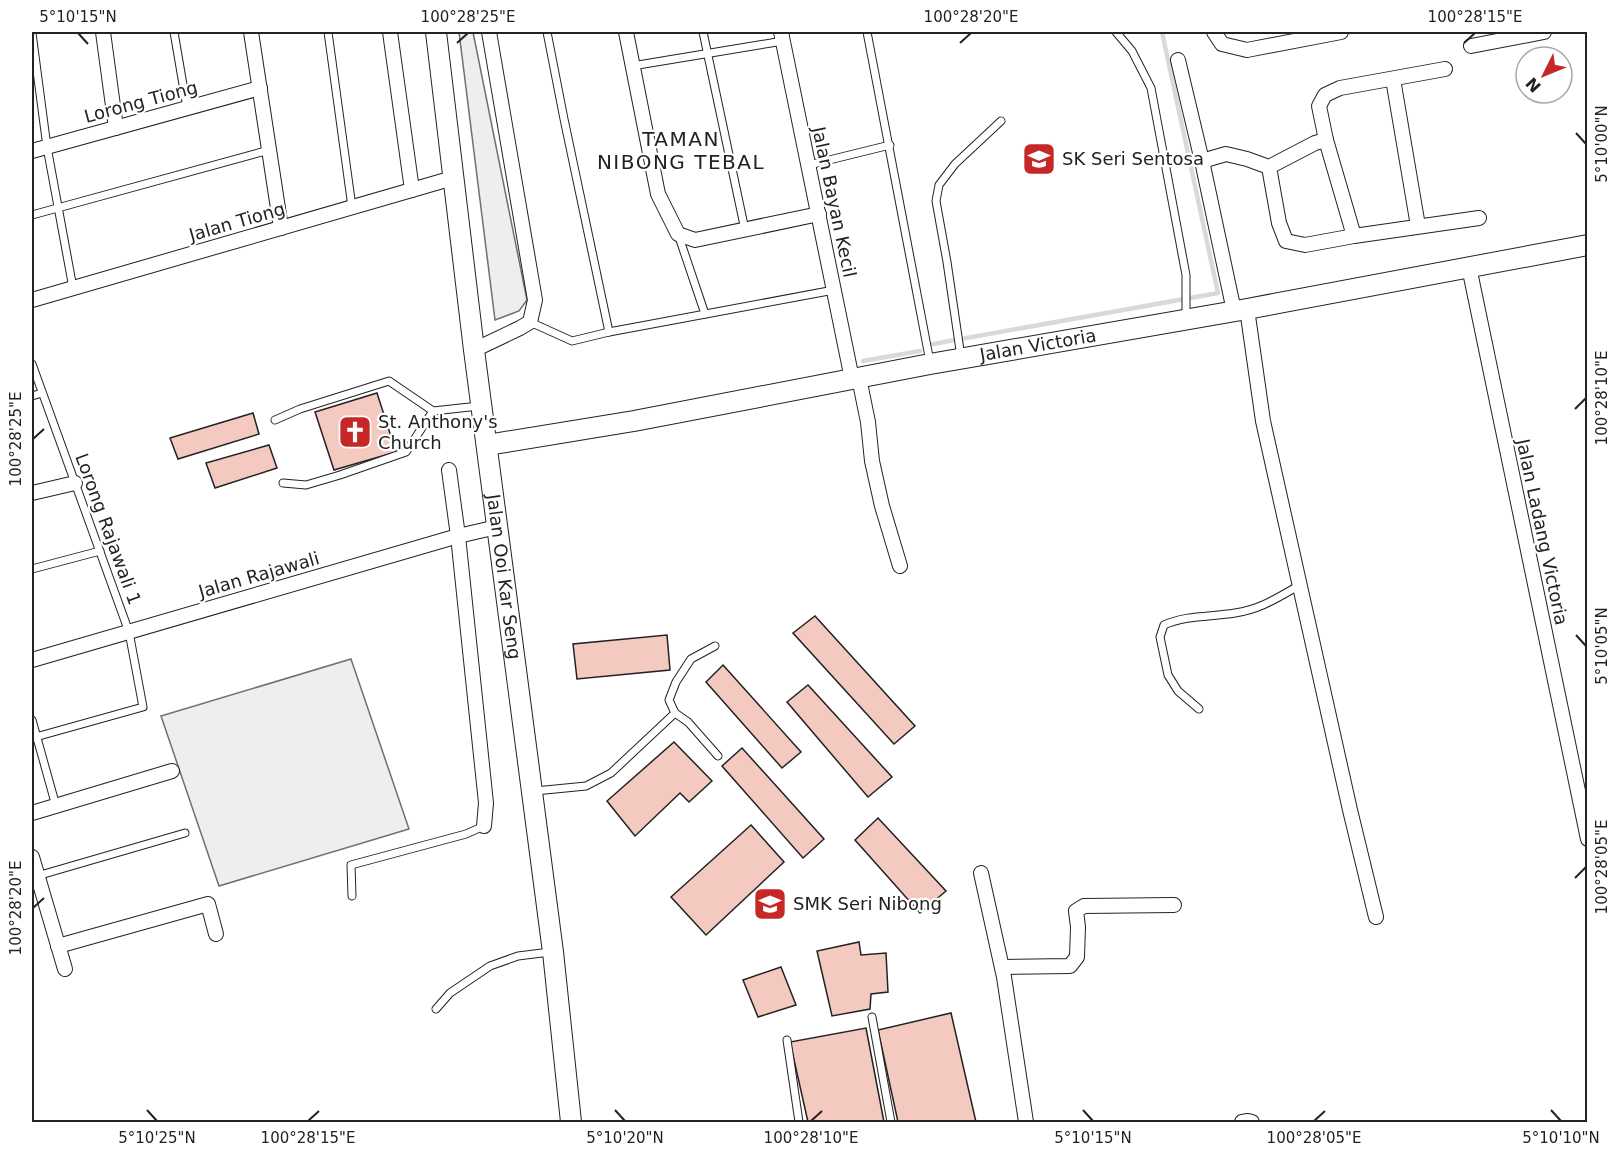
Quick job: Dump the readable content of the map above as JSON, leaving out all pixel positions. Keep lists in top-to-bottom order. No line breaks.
{"streets":{"main road":["Jalan Victoria","Jalan Ooi Kar Seng"],"street":["Lorong Tiong","Jalan Bayan Kecil","Jalan Tiong","Jalan Ladang Victoria","Jalan Rajawali"],"lane":["Lorong Rajawali 1"]},"crossings":[["Jalan Bayan Kecil","Jalan Victoria"],["Jalan Tiong","Jalan Ooi Kar Seng"],["Jalan Victoria","Jalan Ladang Victoria"],["Jalan Victoria","Jalan Ooi Kar Seng"],["Lorong Rajawali 1","Jalan Rajawali"],["Jalan Rajawali","Jalan Ooi Kar Seng"]],"districts":["TAMAN NIBONG TEBAL"],"places":{"school or university":["SK Seri Sentosa","SMK Seri Nibong"],"church":["St. Anthony's Church"]},"north":"bottom left","coordinates":["5°10'15\"N","100°28'25\"E","100°28'20\"E","100°28'15\"E","5°10'00\"N","100°28'10\"E","5°10'05\"N","100°28'05\"E","5°10'25\"N","5°10'20\"N","5°10'10\"N"]}
